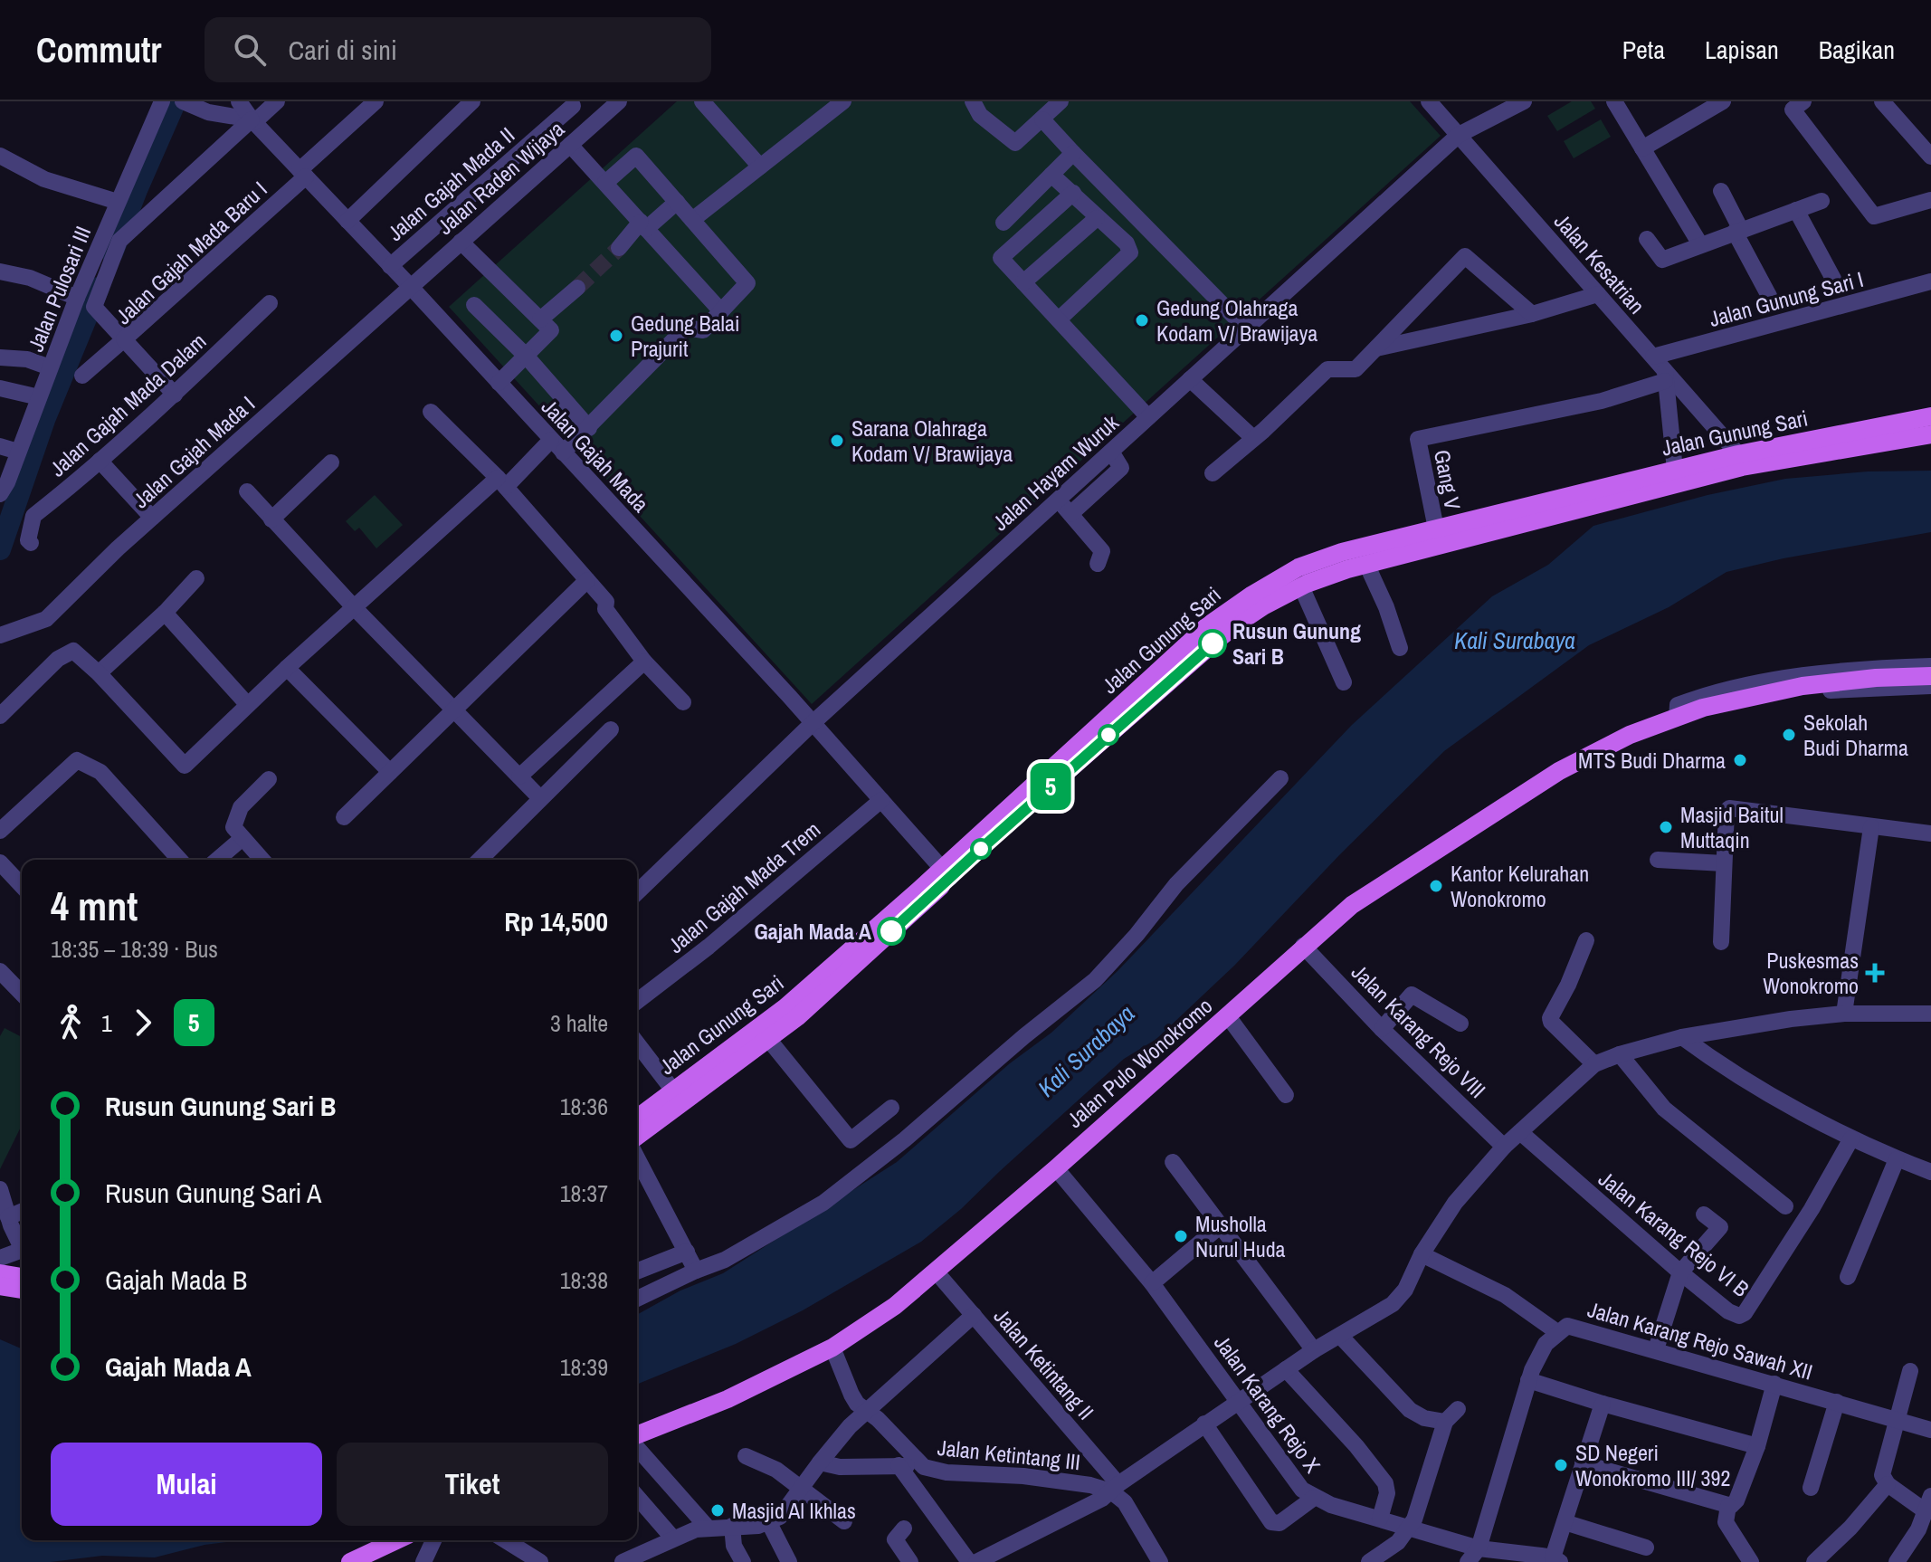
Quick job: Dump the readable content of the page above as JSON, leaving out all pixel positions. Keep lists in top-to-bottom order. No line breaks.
{"streets":{"main road":["Jalan Gunung Sari","Jalan Pulo Wonokromo"],"street":["Jalan Raden Wijaya","Jalan Gajah Mada II","Jalan Gajah Mada Baru I","Jalan Kesatrian","Jalan Pulosari III","Jalan Gunung Sari I","Jalan Gajah Mada Dalam","Jalan Gajah Mada I","Jalan Gajah Mada","Jalan Hayam Wuruk","Gang V","Jalan Gajah Mada Trem","Jalan Karang Rejo VIII","Jalan Karang Rejo VI B","Jalan Karang Rejo Sawah XII","Jalan Ketintang II","Jalan Karang Rejo X","Jalan Ketintang III"]},"crossings":[["Jalan Raden Wijaya","Jalan Gajah Mada I"],["Jalan Raden Wijaya","Jalan Gajah Mada"],["Jalan Gajah Mada II","Jalan Gajah Mada"],["Jalan Gajah Mada Baru I","Jalan Gajah Mada Dalam"],["Jalan Gajah Mada Baru I","Jalan Gajah Mada"],["Jalan Kesatrian","Jalan Gunung Sari I"],["Jalan Kesatrian","Jalan Gunung Sari"],["Jalan Kesatrian","Jalan Hayam Wuruk"],["Jalan Kesatrian","Gang V"],["Jalan Gunung Sari","Jalan Gajah Mada"],["Jalan Gunung Sari","Gang V"],["Jalan Gajah Mada I","Jalan Gajah Mada"],["Jalan Gajah Mada","Jalan Hayam Wuruk"],["Jalan Gajah Mada","Jalan Gajah Mada Trem"],["Jalan Karang Rejo VIII","Jalan Pulo Wonokromo"],["Jalan Pulo Wonokromo","Jalan Ketintang II"],["Jalan Pulo Wonokromo","Jalan Karang Rejo X"],["Jalan Pulo Wonokromo","Jalan Ketintang III"],["Jalan Karang Rejo Sawah XII","Jalan Karang Rejo X"],["Jalan Ketintang II","Jalan Ketintang III"]],"water":["Kali Surabaya"],"places":{"other":["Gedung Olahraga Kodam V/ Brawijaya","Gedung Balai Prajurit","Sarana Olahraga Kodam V/ Brawijaya","Rusun Gunung Sari B","Sekolah Budi Dharma","MTS Budi Dharma","Masjid Baitul Muttaqin","Kantor Kelurahan Wonokromo","Gajah Mada A","Musholla Nurul Huda","SD Negeri Wonokromo III/ 392","Masjid Al Ikhlas"],"health":["Puskesmas Wonokromo"]},"lines":["bus line 5"],"page":{"header":"Commutr","search":"Cari di sini","nav":["Peta","Lapisan","Bagikan"],"on_map":"5","heading":["4 mnt","18:35 – 18:39 · Bus","Rp 14,500"],"legs":["1","5","3 halte"],"list":[{"name":"Rusun Gunung Sari B","value":"18:36"},{"name":"Rusun Gunung Sari A","value":"18:37"},{"name":"Gajah Mada B","value":"18:38"},{"name":"Gajah Mada A","value":"18:39"}],"buttons":["Mulai","Tiket"]}}
